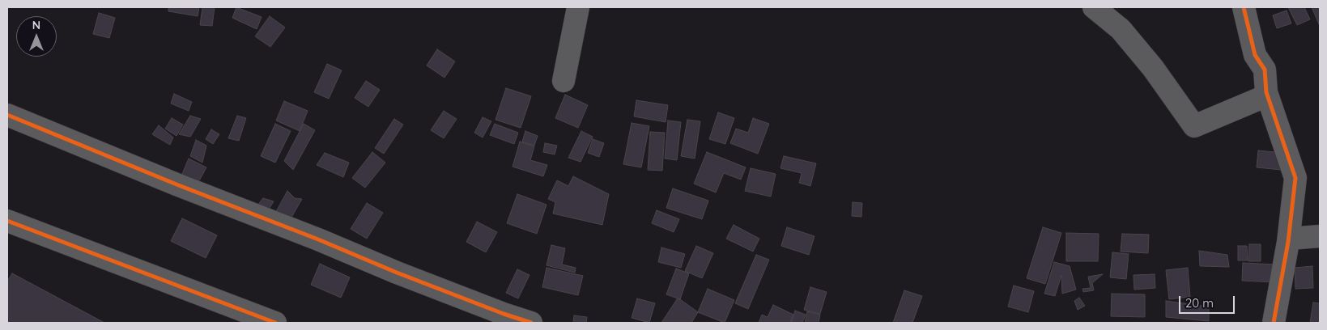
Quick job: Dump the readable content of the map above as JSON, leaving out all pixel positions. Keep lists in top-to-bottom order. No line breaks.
{"scale_bar":"20 m","north":"top"}
